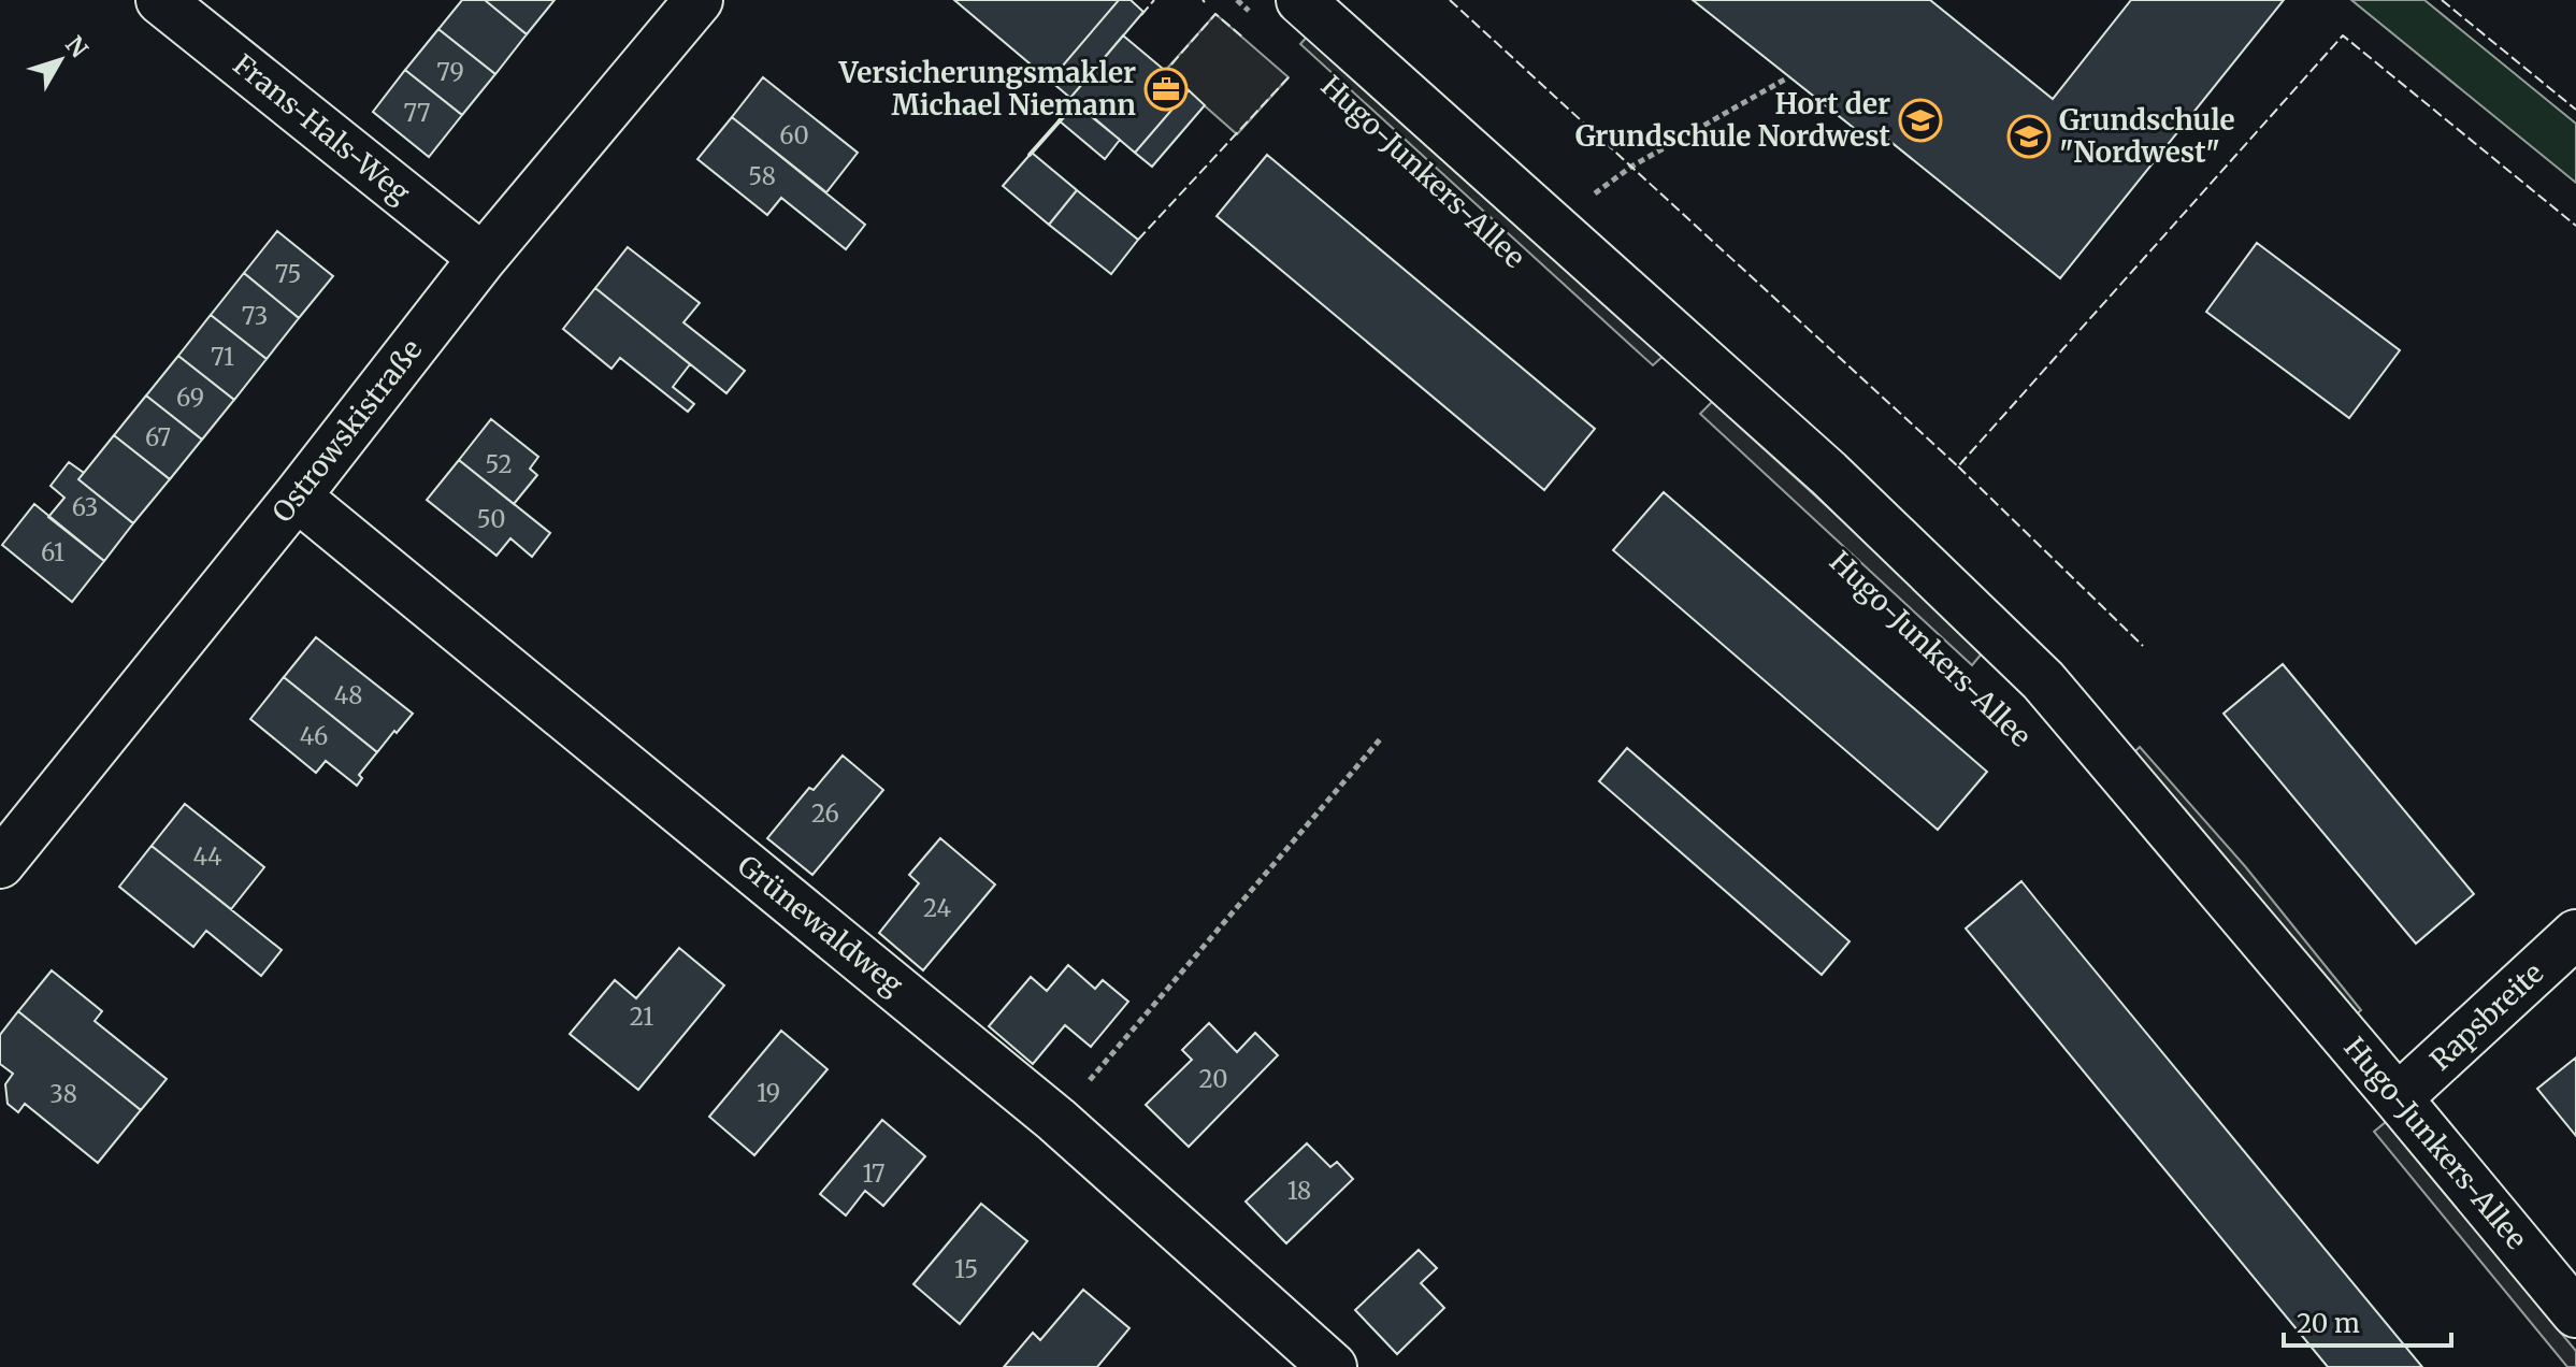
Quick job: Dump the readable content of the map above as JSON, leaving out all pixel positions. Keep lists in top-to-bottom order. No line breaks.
{"streets":{"street":["Frans-Hals-Weg","Hugo-Junkers-Allee","Ostrowskistraße","Grünewaldweg","Rapsbreite"]},"crossings":[["Frans-Hals-Weg","Ostrowskistraße"],["Hugo-Junkers-Allee","Rapsbreite"],["Ostrowskistraße","Grünewaldweg"]],"places":{"office":["Versicherungsmakler Michael Niemann"],"school or university":["Hort der Grundschule Nordwest","Grundschule \"Nordwest\""]},"house_numbers":["79","77","60","58","75","73","71","69","67","52","63","50","61","48","46","26","44","24","21","20","19","38","17","18","15"],"scale_bar":"20 m","north":"top right"}
